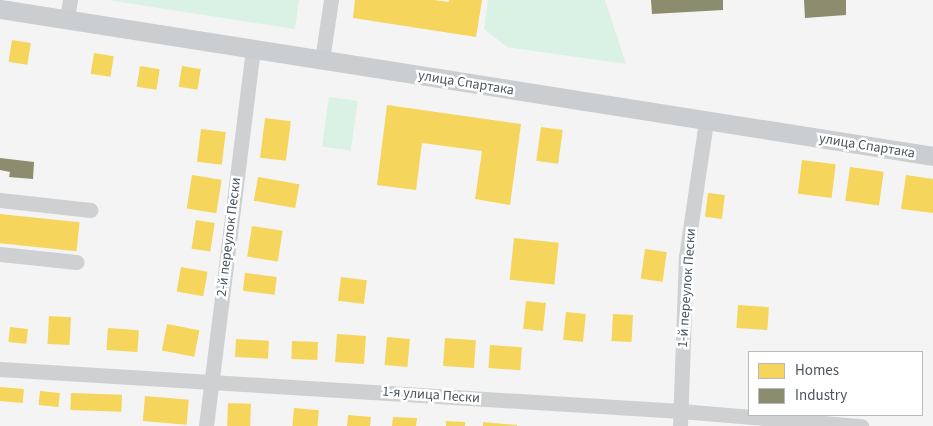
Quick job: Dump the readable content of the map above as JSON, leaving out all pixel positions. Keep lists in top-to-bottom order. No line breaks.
{"streets":{"main road":["улица Спартака"],"street":["2-й переулок Пески","1-й переулок Пески","1-я улица Пески"]},"crossings":[["улица Спартака","2-й переулок Пески"],["улица Спартака","1-й переулок Пески"],["2-й переулок Пески","1-я улица Пески"],["1-й переулок Пески","1-я улица Пески"]],"legend":["Homes","Industry"]}
